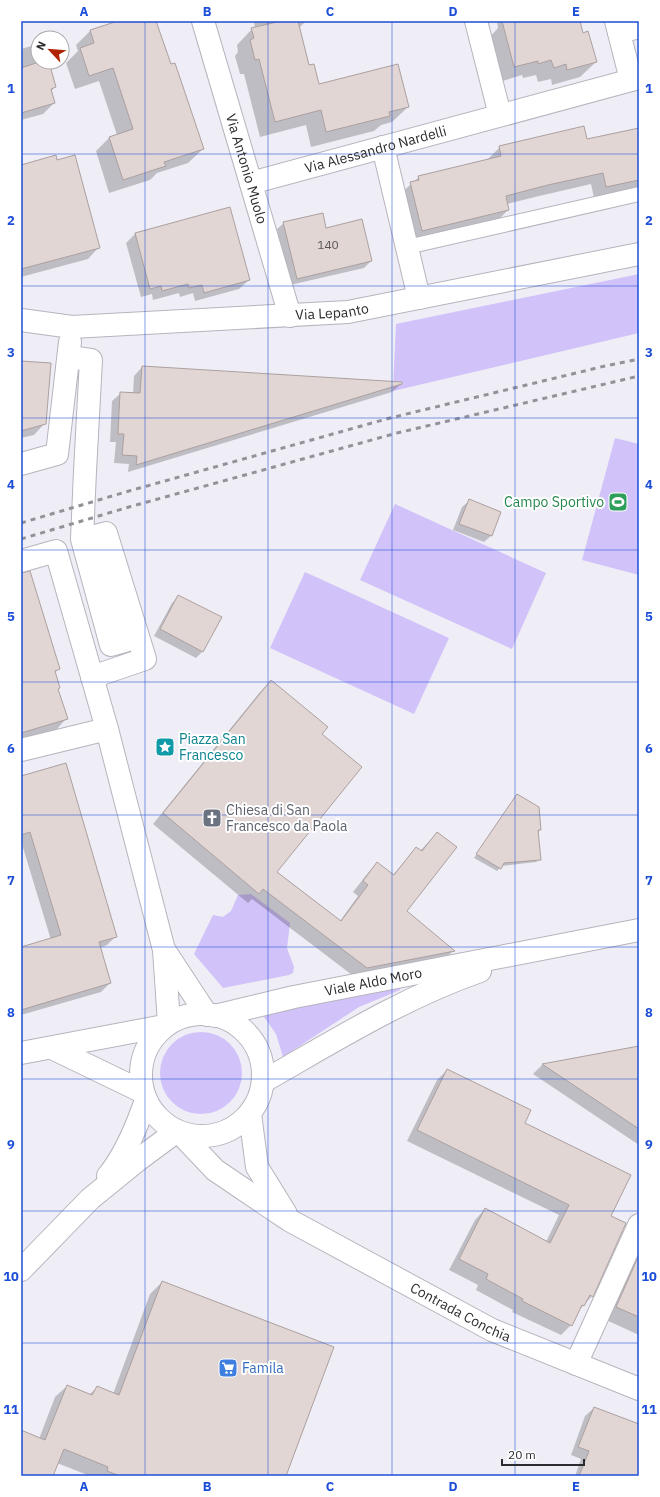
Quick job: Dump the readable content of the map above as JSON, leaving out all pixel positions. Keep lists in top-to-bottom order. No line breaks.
{"streets":{"street":["Via Alessandro Nardelli","Via Antonio Muolo","Via Lepanto","Viale Aldo Moro","Contrada Conchia"]},"crossings":[["Via Alessandro Nardelli","Via Antonio Muolo"],["Via Antonio Muolo","Via Lepanto"],["Viale Aldo Moro","Contrada Conchia"]],"places":{"sports":["Campo Sportivo"],"place":["Piazza San Francesco"],"church":["Chiesa di San Francesco da Paola"],"supermarket":["Famila"]},"house_numbers":["140"],"scale_bar":"20 m","north":"top left","grid":{"columns":["A","B","C","D","E"],"rows":["1","2","3","4","5","6","7","8","9","10","11"]}}
